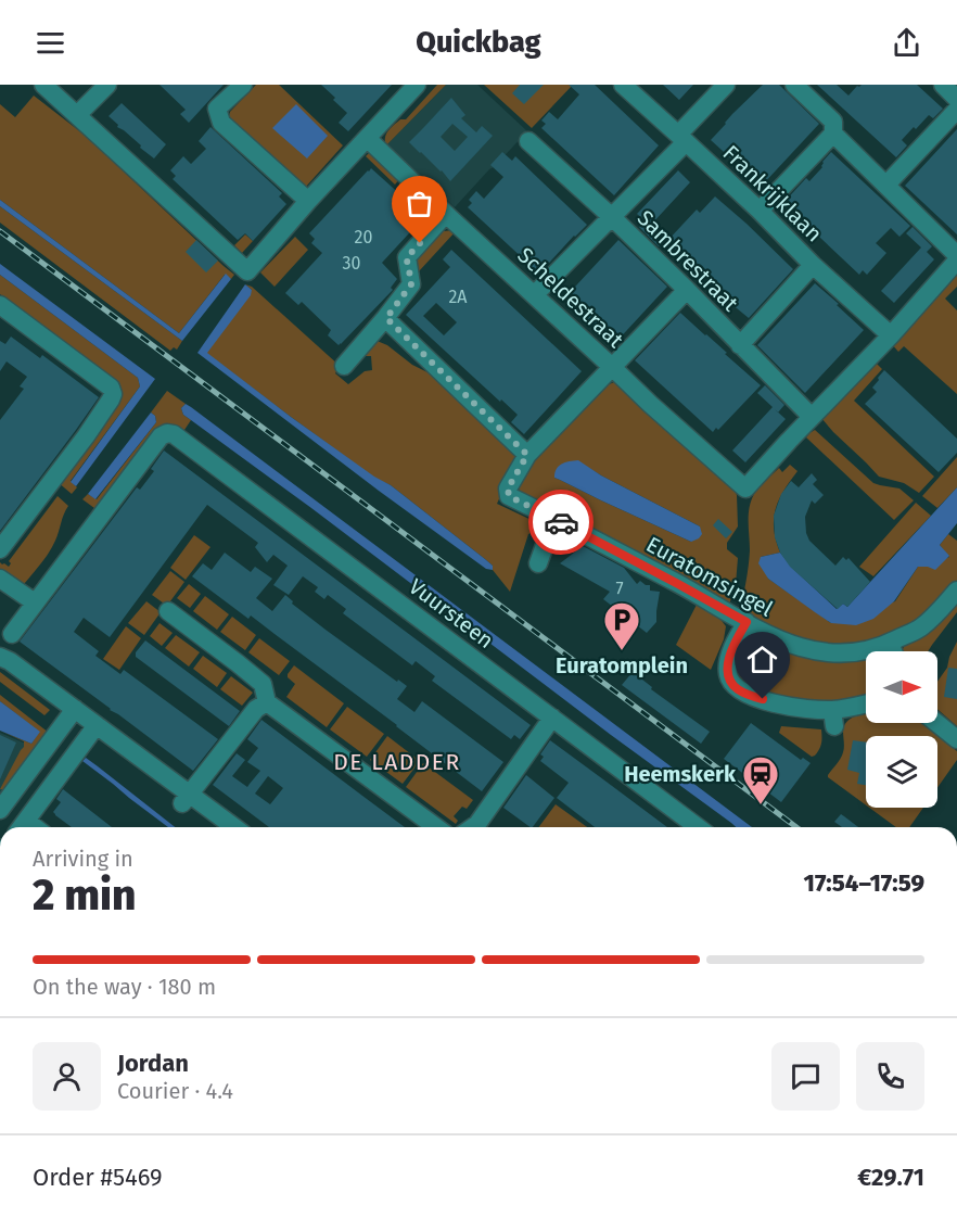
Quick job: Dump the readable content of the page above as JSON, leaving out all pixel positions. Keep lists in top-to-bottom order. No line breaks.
{"streets":{"street":["Frankrijklaan","Sambrestraat","Scheldestraat","Euratomsingel","Vuursteen"]},"crossings":[["Sambrestraat","Scheldestraat"]],"districts":["DE LADDER"],"places":{"parking":["Euratomplein"],"station":["Heemskerk"]},"house_numbers":["20","30","2A","7"],"north":"right","page":{"header":"Quickbag","heading":["2 min","Arriving in","17:54–17:59"],"panel":["Jordan","Courier · 4.4","Order #5469","€29.71"],"bar":"On the way · 180 m"}}
